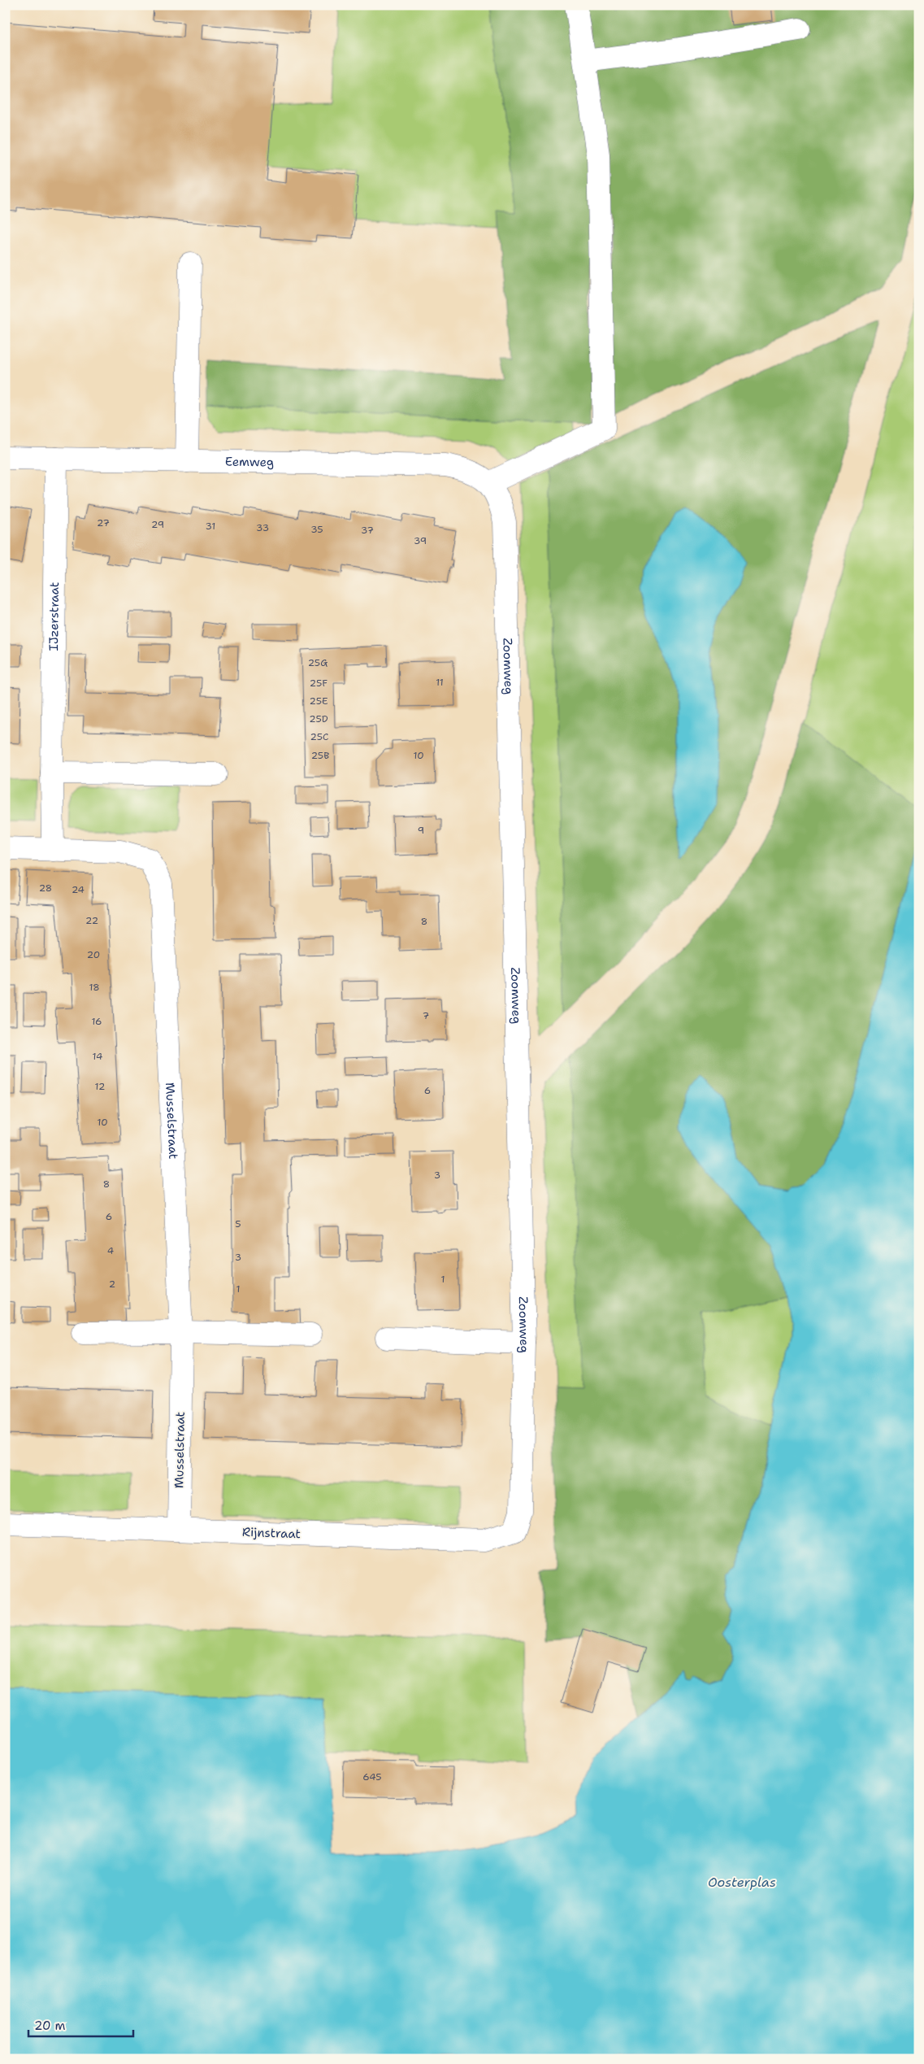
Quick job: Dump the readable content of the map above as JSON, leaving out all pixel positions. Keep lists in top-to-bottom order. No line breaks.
{"streets":{"street":["Eemweg","IJzerstraat","Zoomweg","Musselstraat","Rijnstraat"]},"crossings":[["Eemweg","IJzerstraat"],["Eemweg","Zoomweg"],["IJzerstraat","Musselstraat"],["Zoomweg","Rijnstraat"],["Musselstraat","Rijnstraat"]],"water":["Oosterplas"],"house_numbers":["27","29","31","33","35","37","39","25G","11","25F","25E","25D","25C","25B","10","9","28","24","22","8","20","18","7","16","14","12","6","10","3","8","6","5","4","3","1","2","1","645"],"scale_bar":"20 m"}
